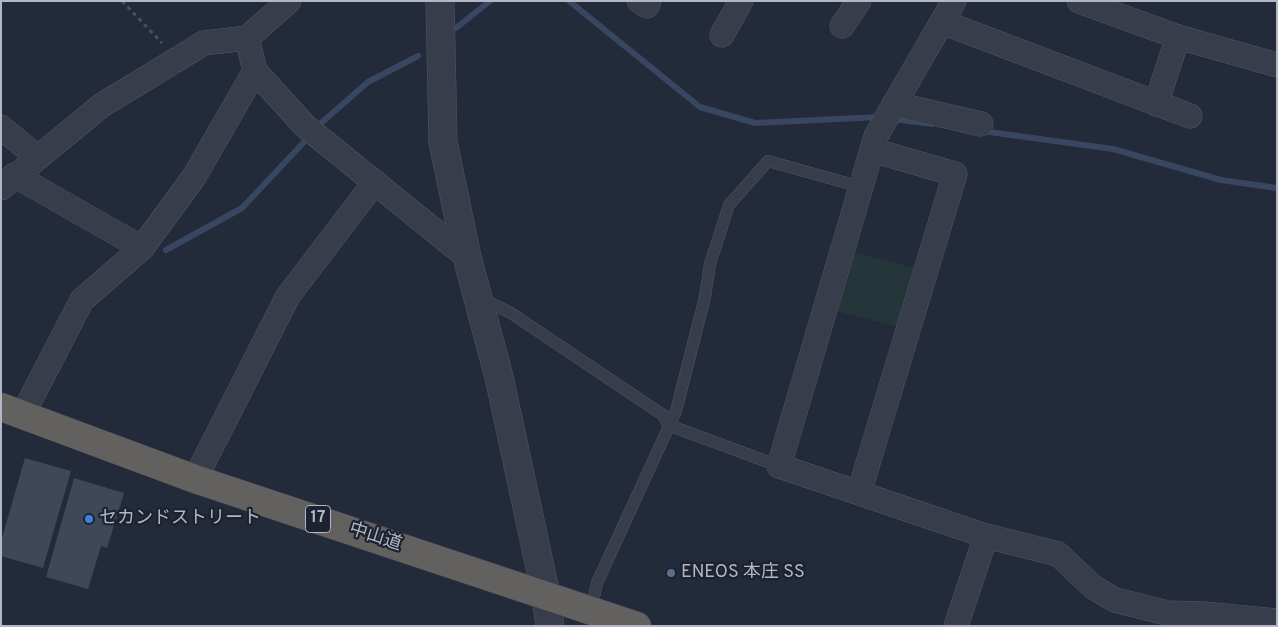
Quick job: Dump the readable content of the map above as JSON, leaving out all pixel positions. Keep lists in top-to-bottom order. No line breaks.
{"streets":{"highway":["17","中山道"]},"places":["セカンドストリート","ENEOS 本庄 SS"]}
